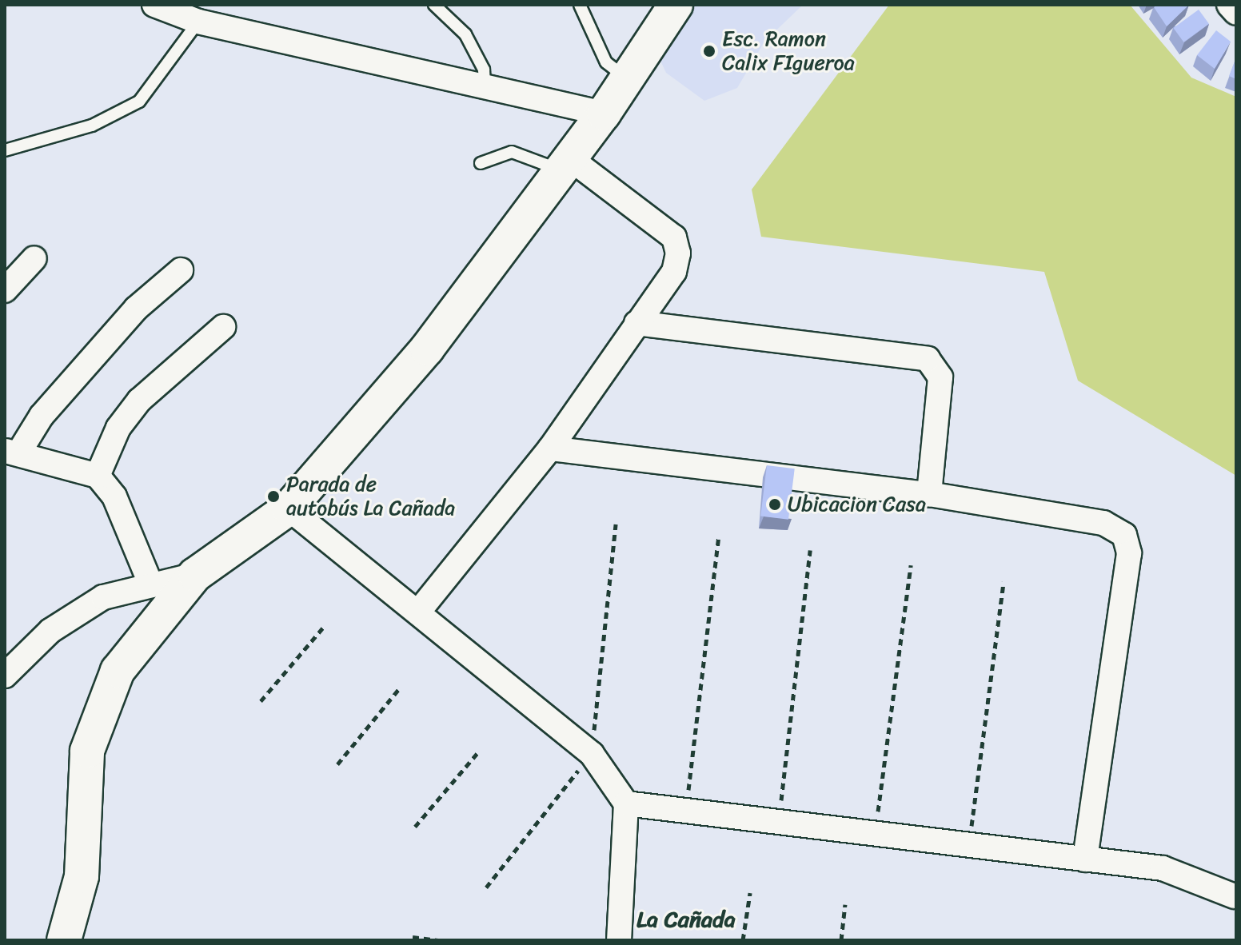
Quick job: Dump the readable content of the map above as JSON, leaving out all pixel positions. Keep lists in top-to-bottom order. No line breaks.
{"districts":["La Cañada"],"places":["Esc. Ramon Calix FIgueroa","Parada de autobús La Cañada","Ubicacion Casa"]}
